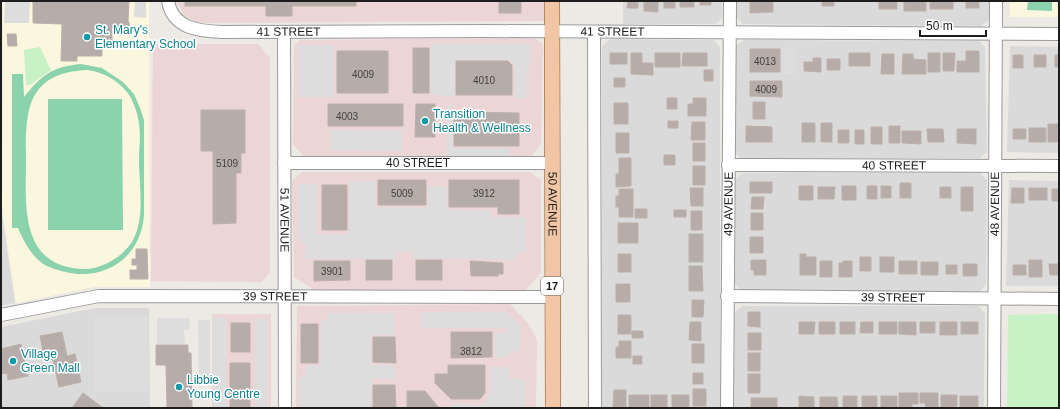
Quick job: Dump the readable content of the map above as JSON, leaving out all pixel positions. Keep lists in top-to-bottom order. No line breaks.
{"streets":{"main road":["50 AVENUE","17"],"street":["41 STREET","40 STREET","49 AVENUE","48 AVENUE","51 AVENUE","39 STREET"]},"crossings":[["41 STREET","49 AVENUE"],["41 STREET","48 AVENUE"],["41 STREET","50 AVENUE"],["41 STREET","51 AVENUE"],["40 STREET","49 AVENUE"],["40 STREET","48 AVENUE"],["40 STREET","50 AVENUE"],["40 STREET","51 AVENUE"],["49 AVENUE","39 STREET"],["48 AVENUE","39 STREET"],["50 AVENUE","39 STREET"],["51 AVENUE","39 STREET"]],"places":["St. Mary's Elementary School","Transition Health & Wellness","Village Green Mall","Libbie Young Centre"],"house_numbers":["4013","4009","4010","4009","4003","5109","5009","3912","3901","3812"],"scale_bar":"50 m"}
